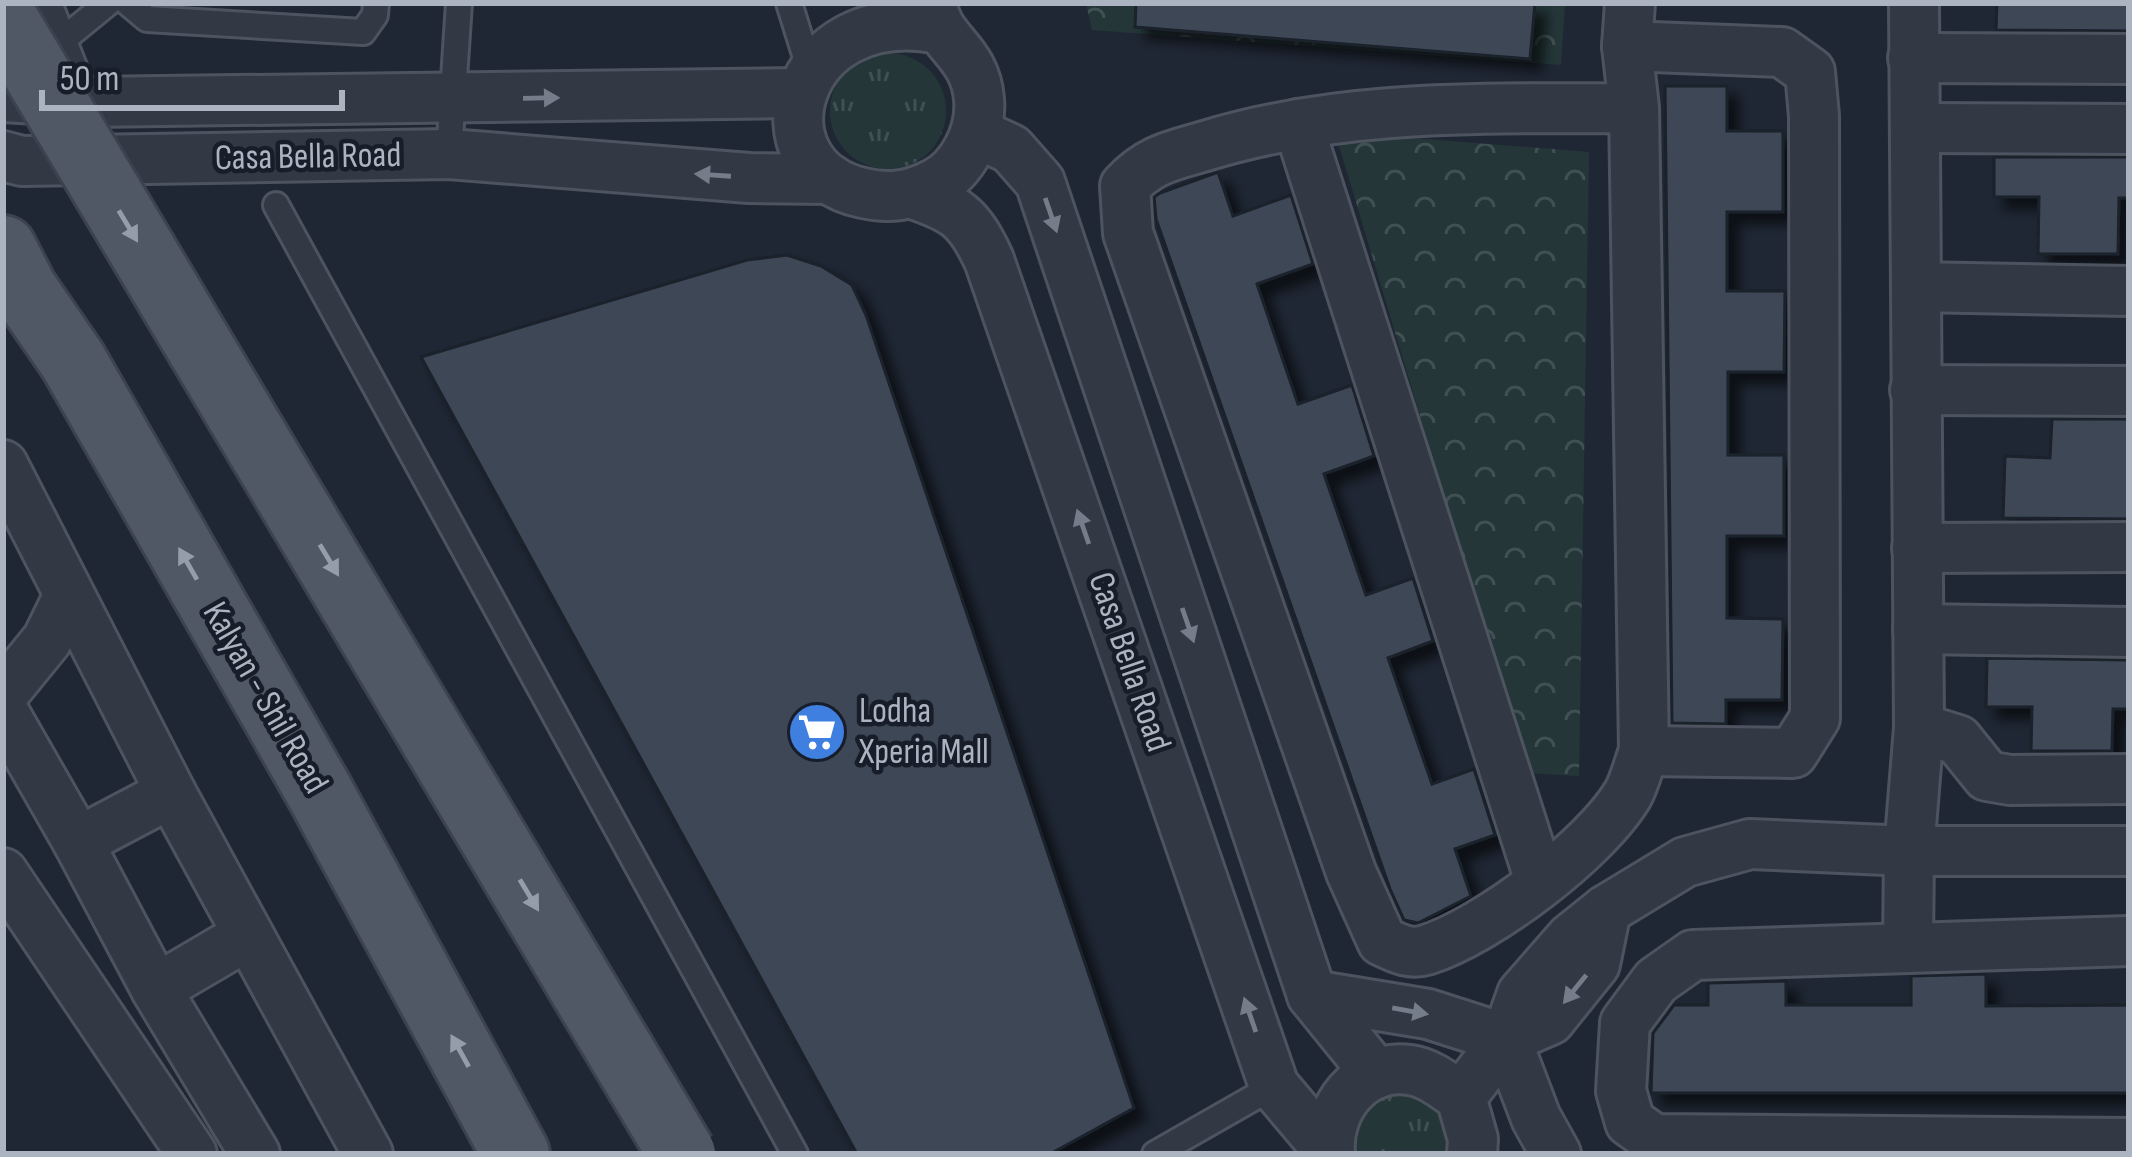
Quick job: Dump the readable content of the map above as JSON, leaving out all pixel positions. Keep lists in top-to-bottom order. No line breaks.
{"streets":{"main road":["Kalyan - Shil Road"],"street":["Casa Bella Road"]},"places":{"supermarket":["Lodha Xperia Mall"]},"scale_bar":"50 m"}
